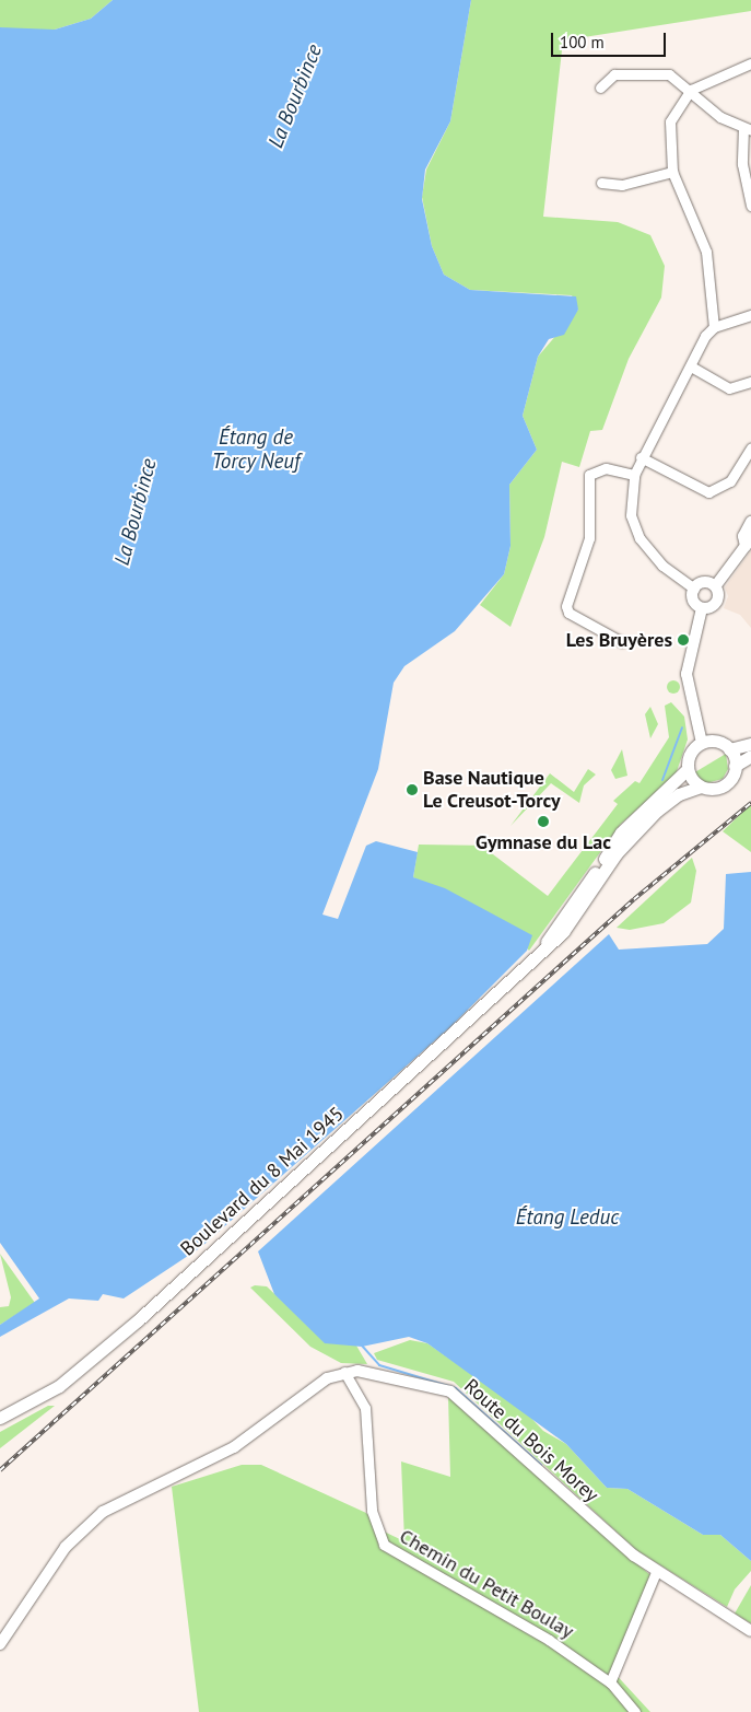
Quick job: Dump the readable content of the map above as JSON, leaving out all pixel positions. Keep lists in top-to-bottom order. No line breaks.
{"streets":{"main road":["Boulevard du 8 Mai 1945"],"street":["Route du Bois Morey","Chemin du Petit Boulay"]},"crossings":[["Route du Bois Morey","Chemin du Petit Boulay"]],"water":["La Bourbince","Étang de Torcy Neuf","Étang Leduc"],"places":["Les Bruyères","Base Nautique Le Creusot-Torcy","Gymnase du Lac"],"scale_bar":"100 m"}
